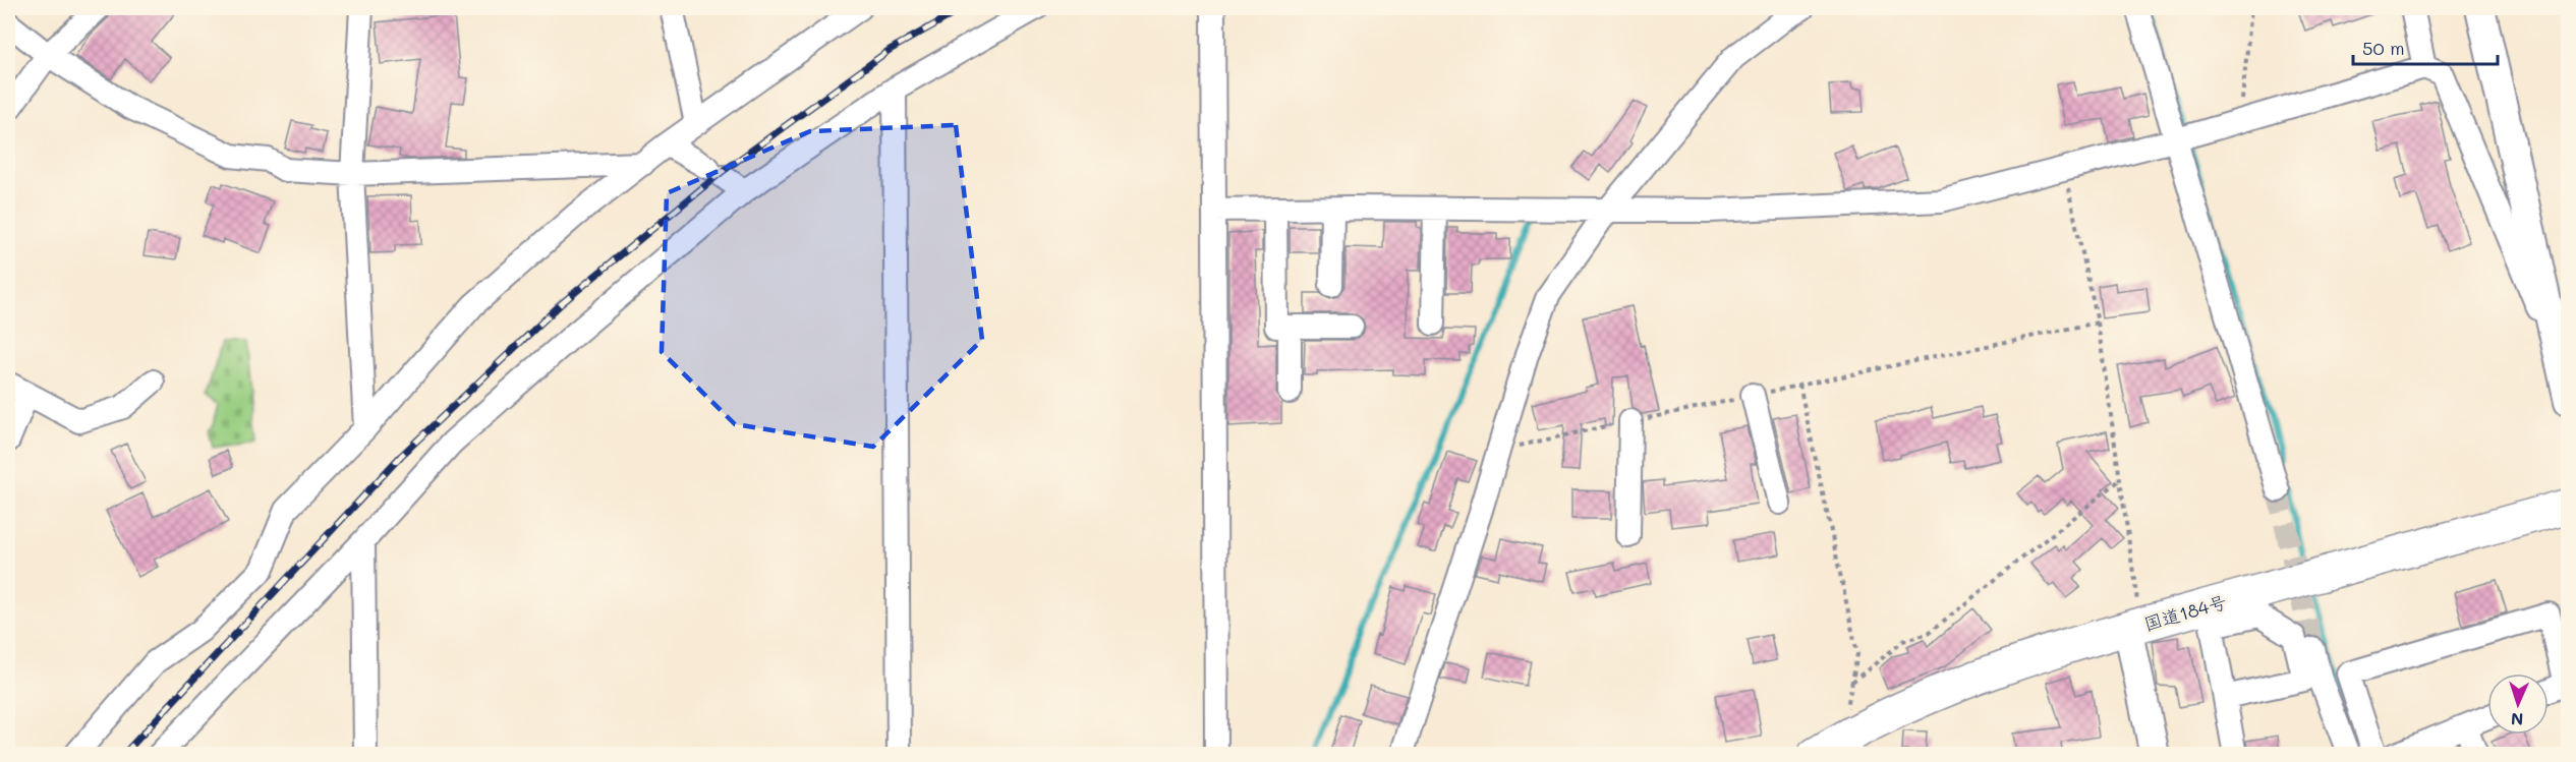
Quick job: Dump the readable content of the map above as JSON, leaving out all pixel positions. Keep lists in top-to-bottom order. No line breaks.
{"streets":{"highway":["国道184号"]},"scale_bar":"50 m","north":"bottom"}
